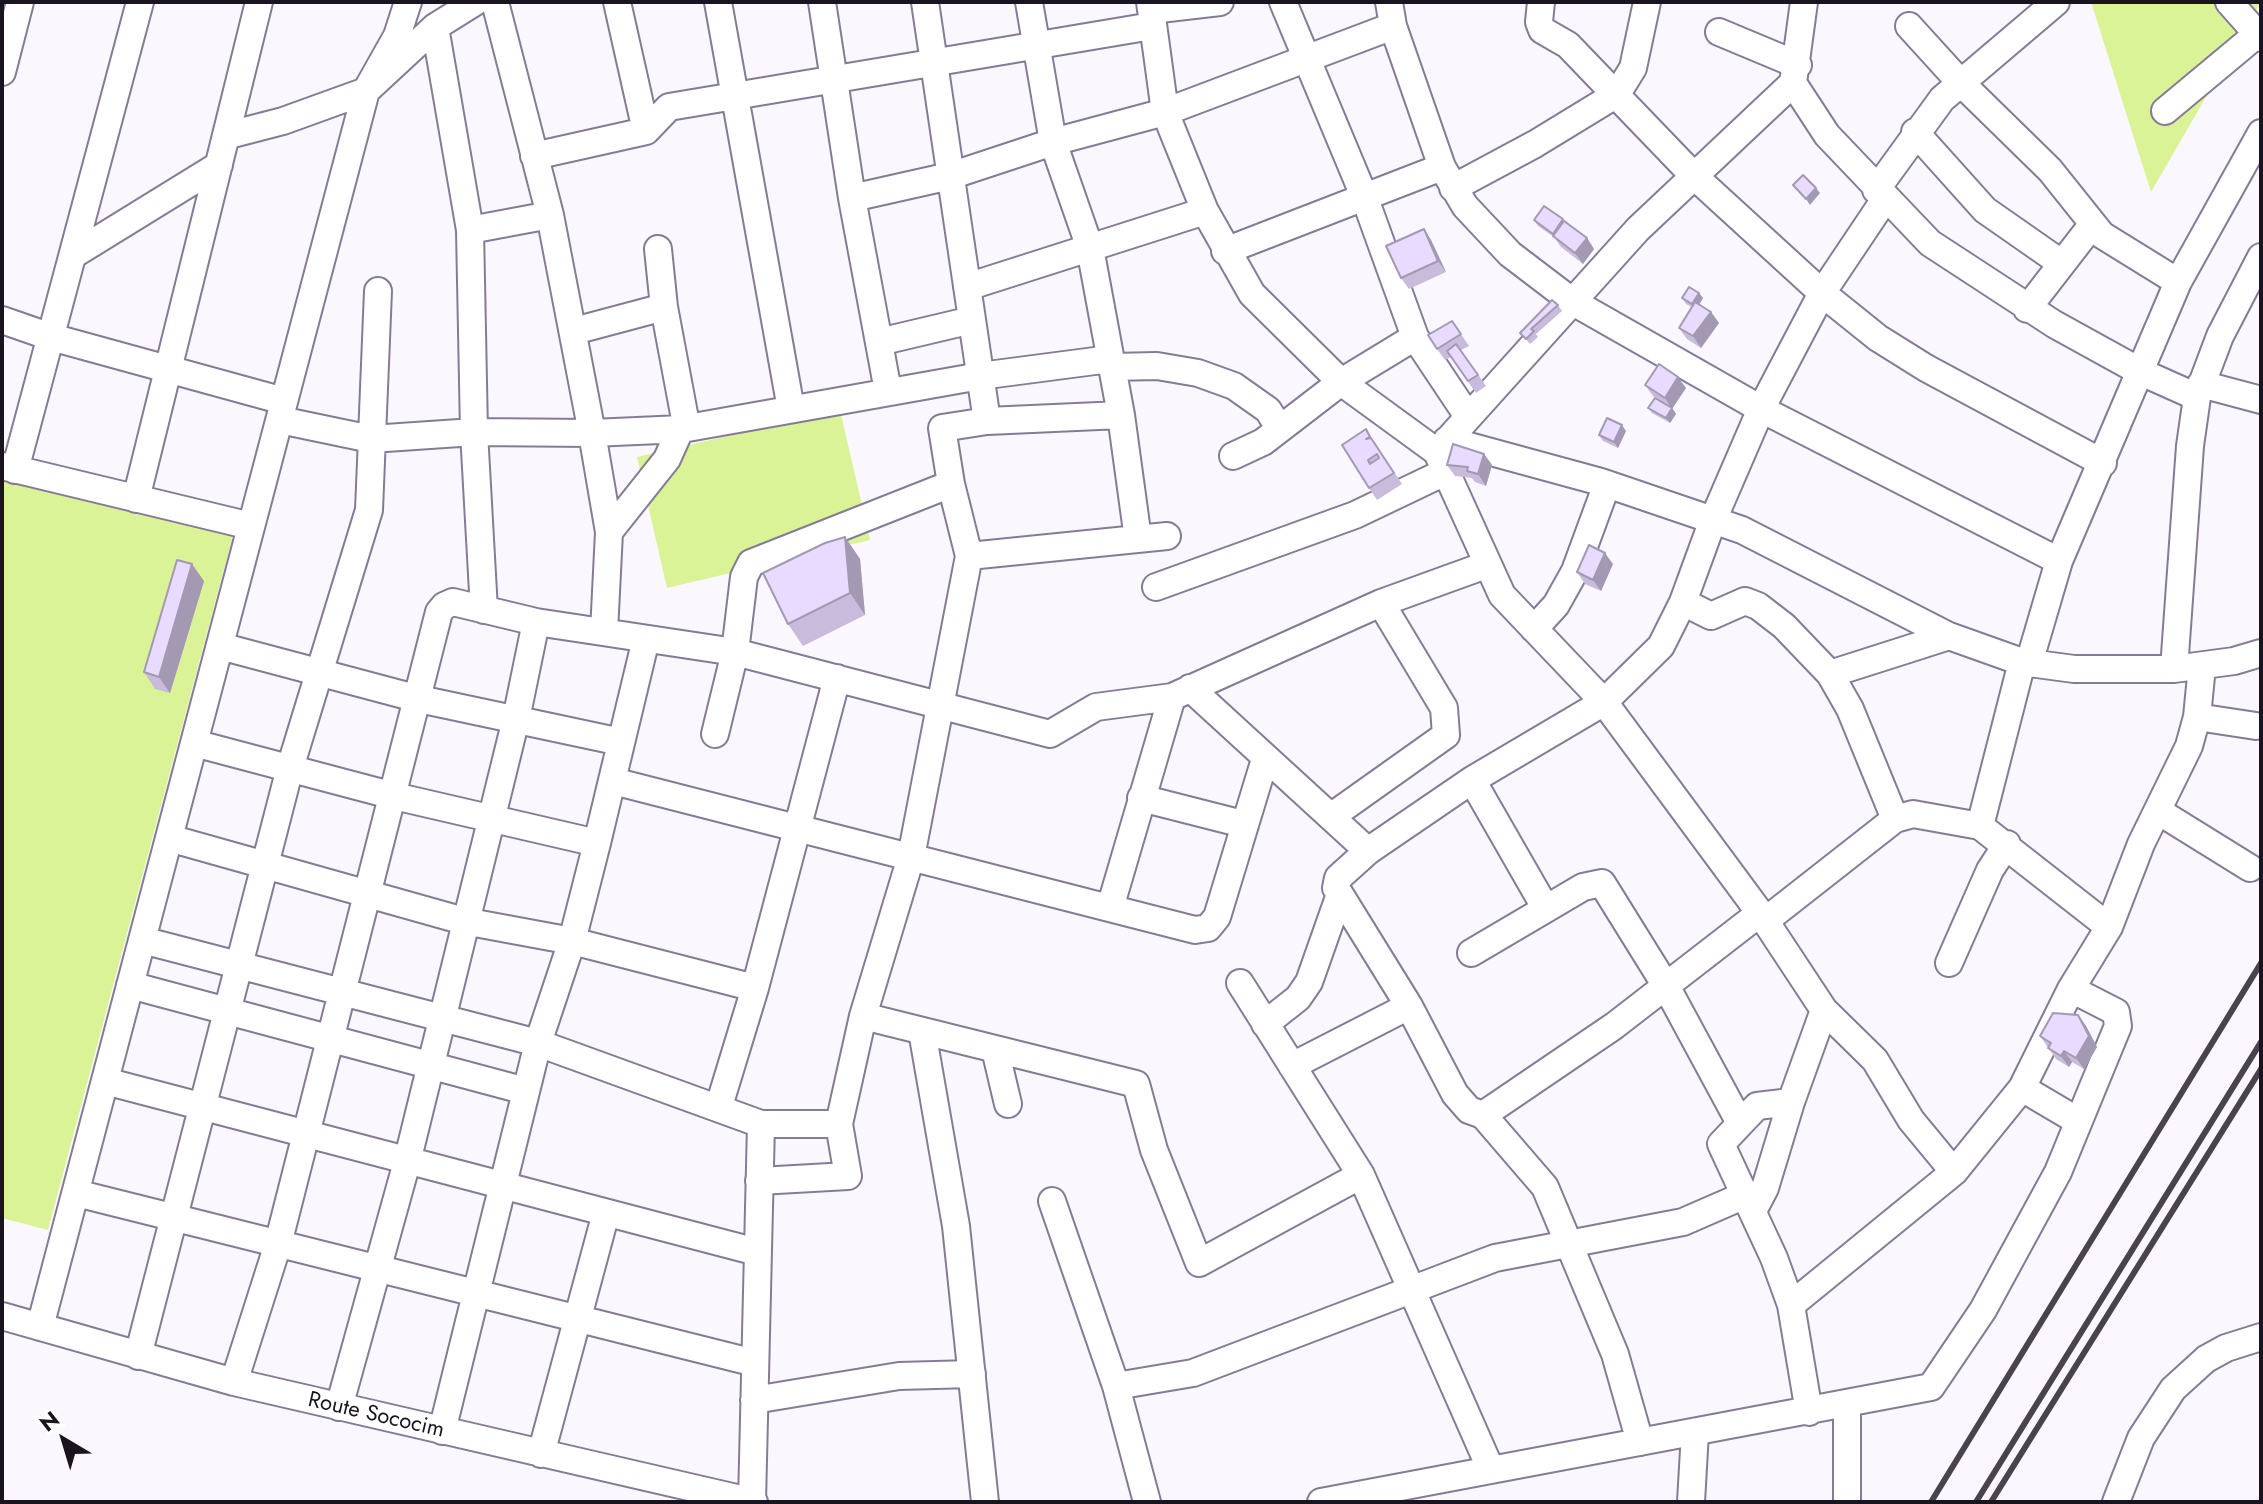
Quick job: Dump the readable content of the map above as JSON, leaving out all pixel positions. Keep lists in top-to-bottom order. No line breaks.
{"streets":{"street":["Route Sococim"]},"north":"top left"}
